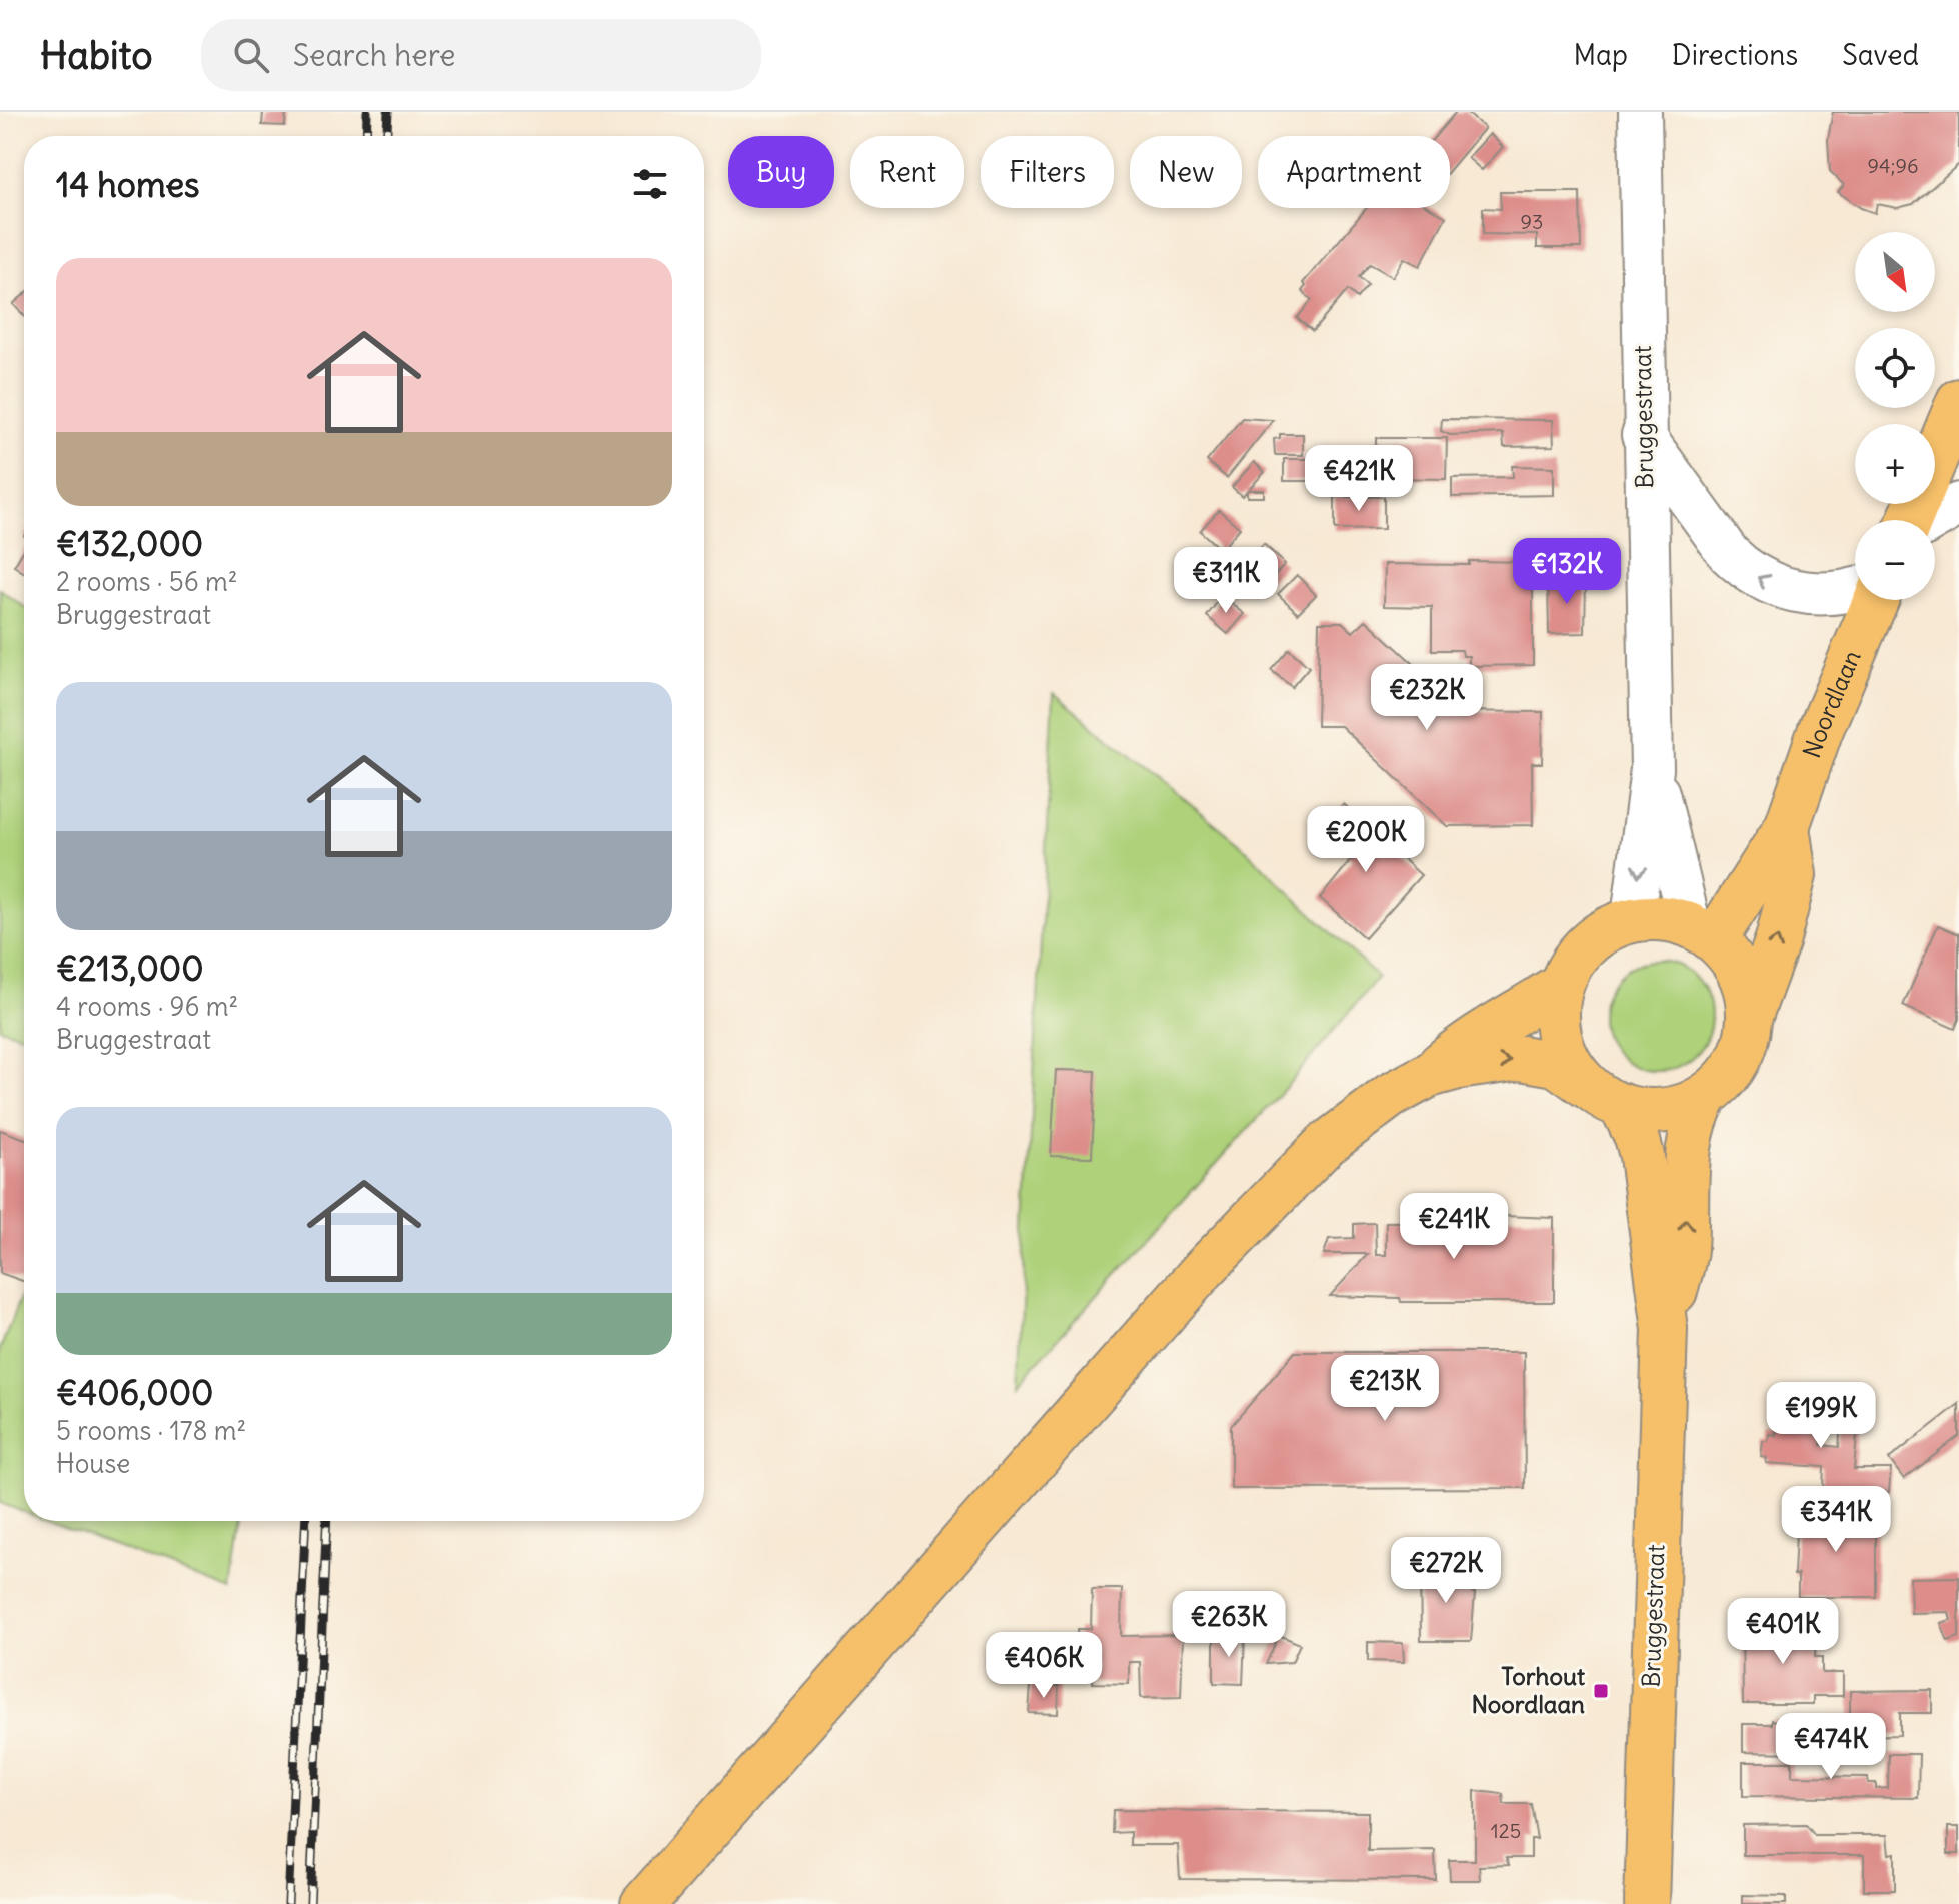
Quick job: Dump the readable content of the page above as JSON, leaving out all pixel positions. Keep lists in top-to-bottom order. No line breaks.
{"streets":{"main road":["Bruggestraat","Noordlaan"]},"crossings":[["Bruggestraat","Noordlaan"]],"places":{"transit":["Torhout Noordlaan"]},"house_numbers":["94;96","93","125"],"north":"bottom right","page":{"header":"Habito","search":"Search here","nav":["Map","Directions","Saved"],"chip":["Buy","Rent","Filters","New","Apartment"],"heading":"14 homes","map_buttons":["+","−"],"list":[{"name":"€132,000","note":"2 rooms · 56 m² · Bruggestraat"},{"name":"€213,000","note":"4 rooms · 96 m² · Bruggestraat"},{"name":"€406,000","note":"5 rooms · 178 m² · House"}],"price":["€421K","€132K","€311K","€232K","€200K","€241K","€213K","€199K","€341K","€272K","€263K","€401K","€406K","€474K"]}}
